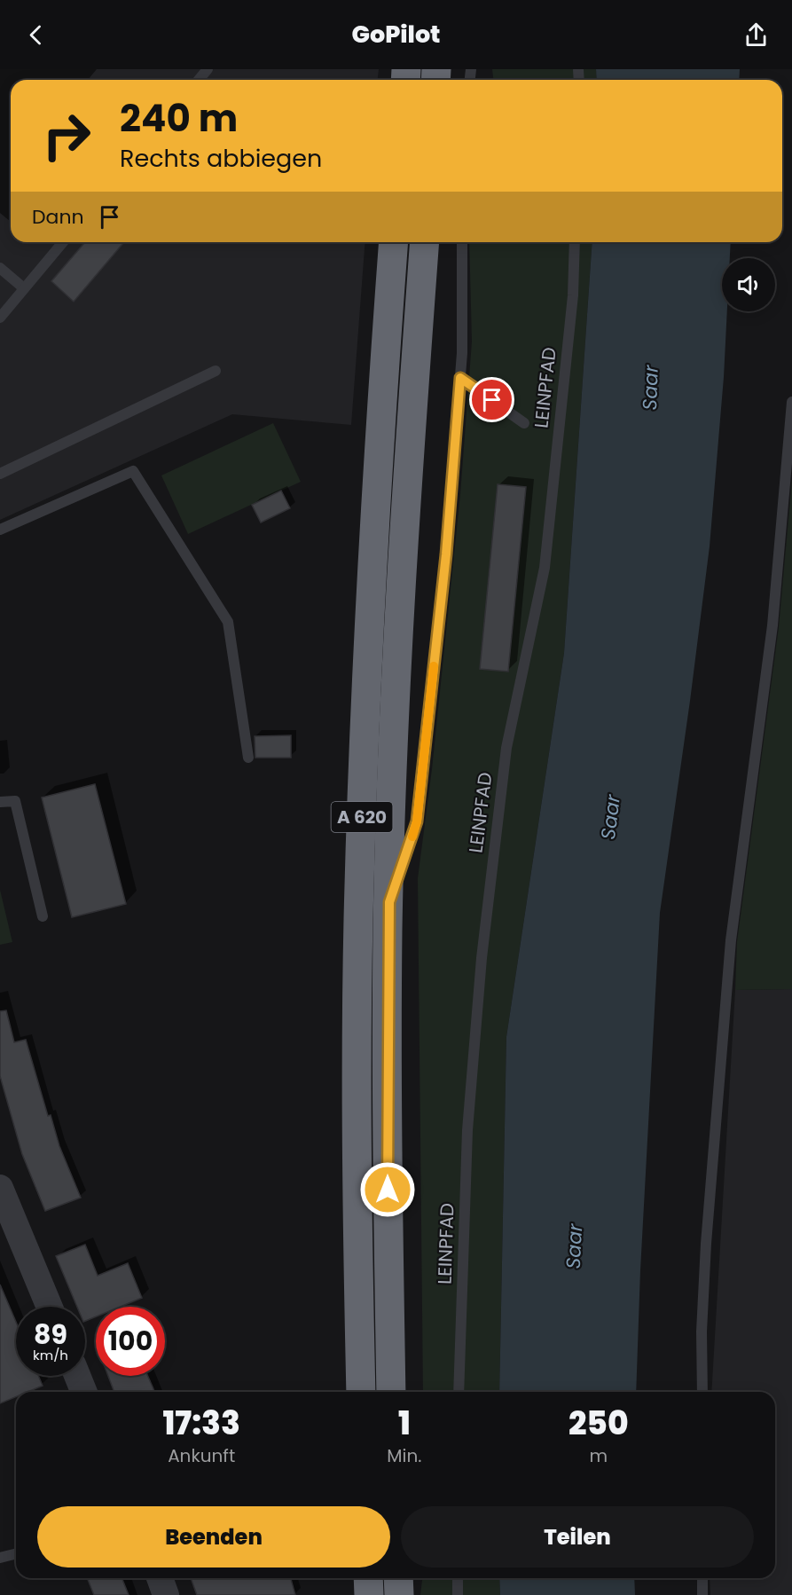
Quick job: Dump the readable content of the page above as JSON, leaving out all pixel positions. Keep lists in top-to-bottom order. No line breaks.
{"streets":{"highway":["A 620"],"lane":["LEINPFAD"]},"water":["Saar"],"page":{"header":"GoPilot","turn":["240 m","Rechts abbiegen"],"then":"Dann","speed":"89 km/h","limit":"100","eta":["17:33","Ankunft","1","Min.","250","m"],"buttons":["Beenden","Teilen"]}}
